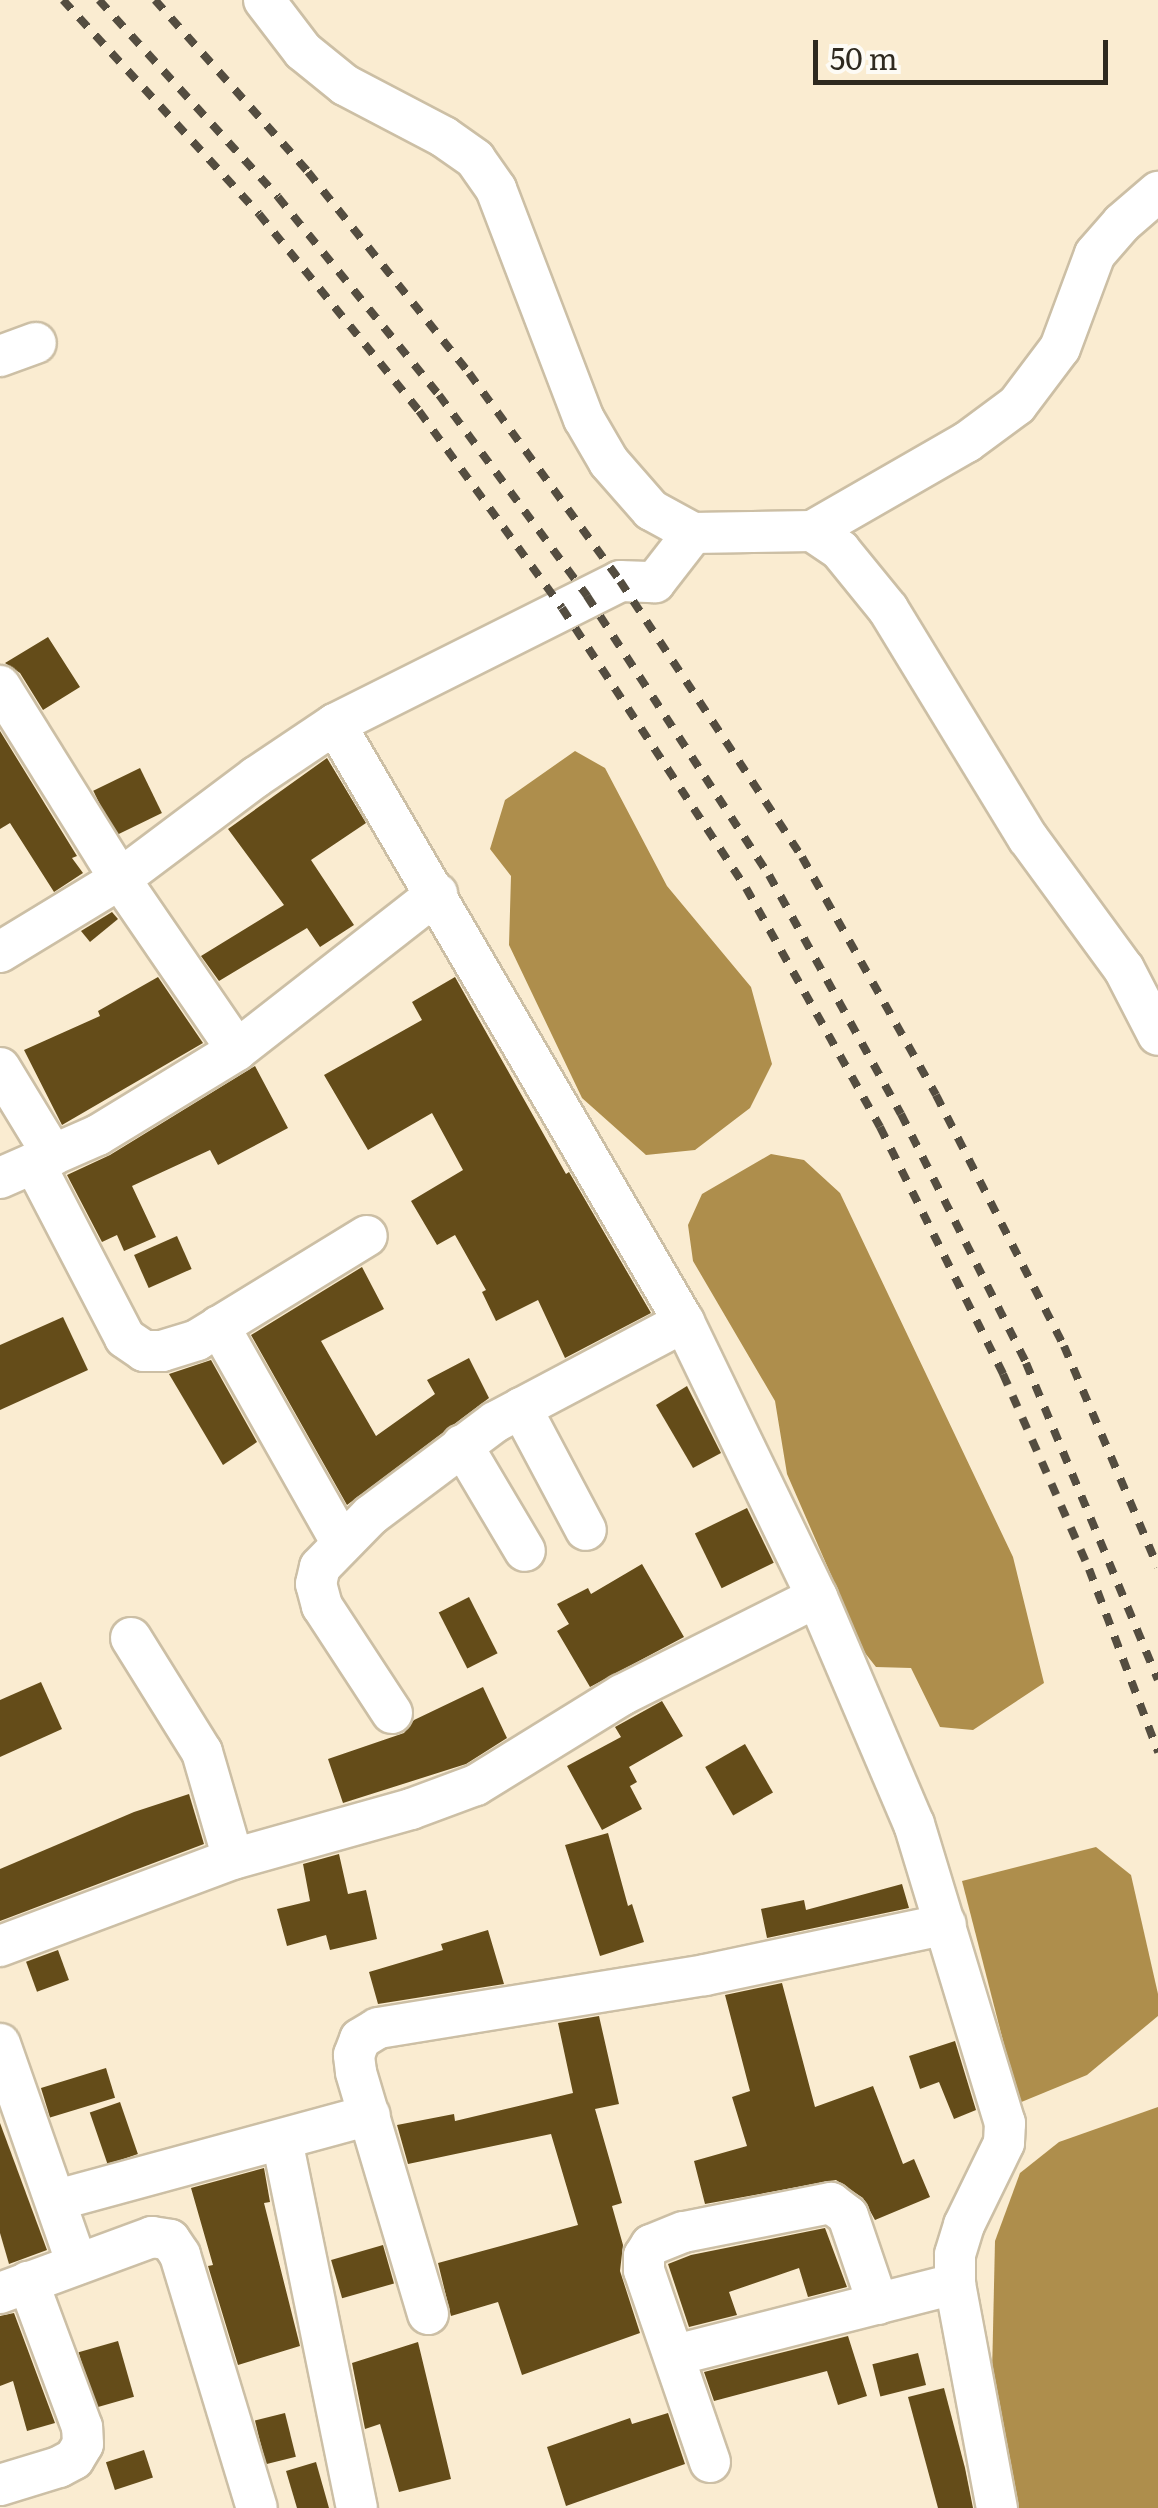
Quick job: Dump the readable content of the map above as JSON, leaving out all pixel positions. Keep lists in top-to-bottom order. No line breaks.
{"scale_bar":"50 m"}
